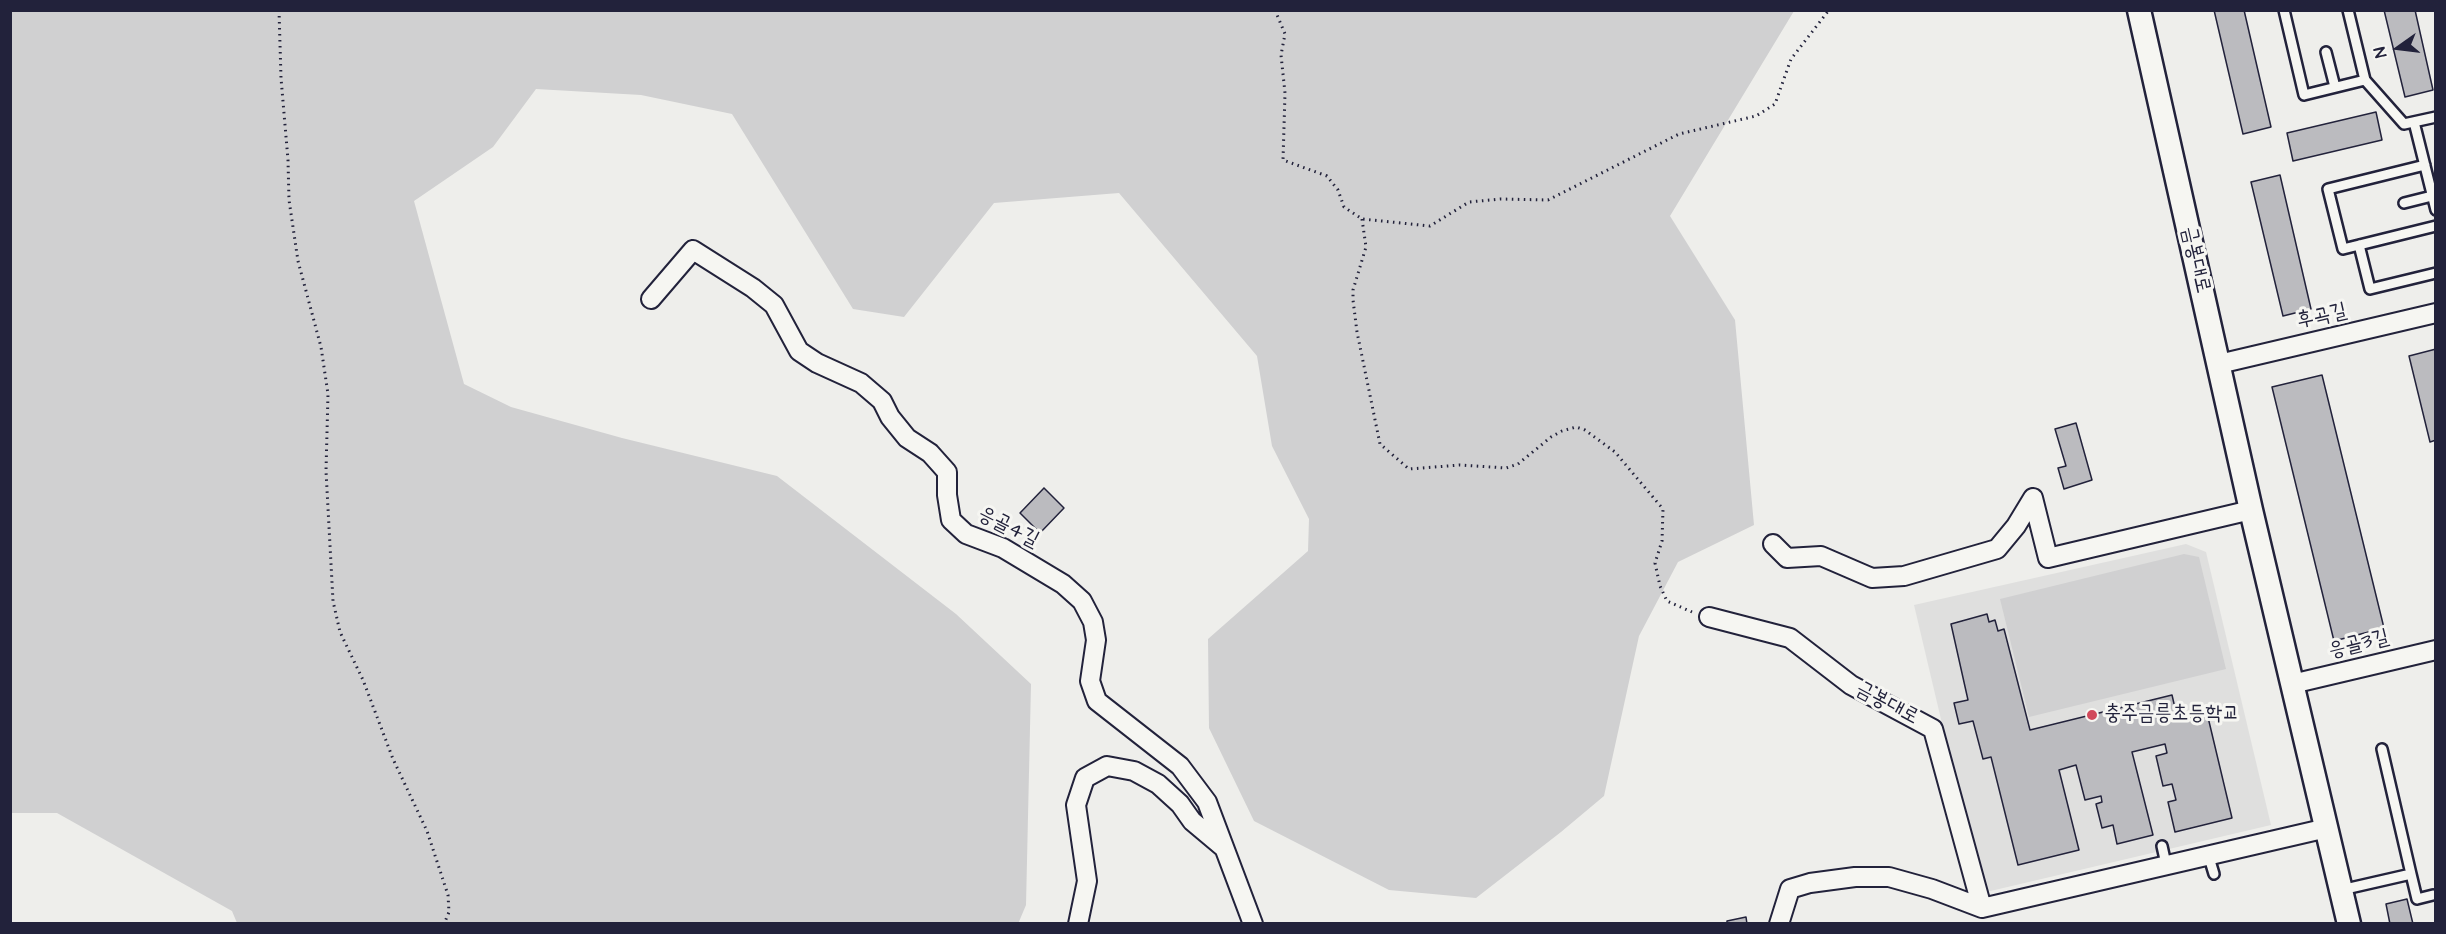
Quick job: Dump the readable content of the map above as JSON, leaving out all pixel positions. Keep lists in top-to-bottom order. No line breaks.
{"streets":{"street":["금봉대로","후곡길","응골4길","응골3길"]},"crossings":[["금봉대로","후곡길"],["금봉대로","응골3길"]],"places":["충주금릉초등학교"],"north":"left"}
